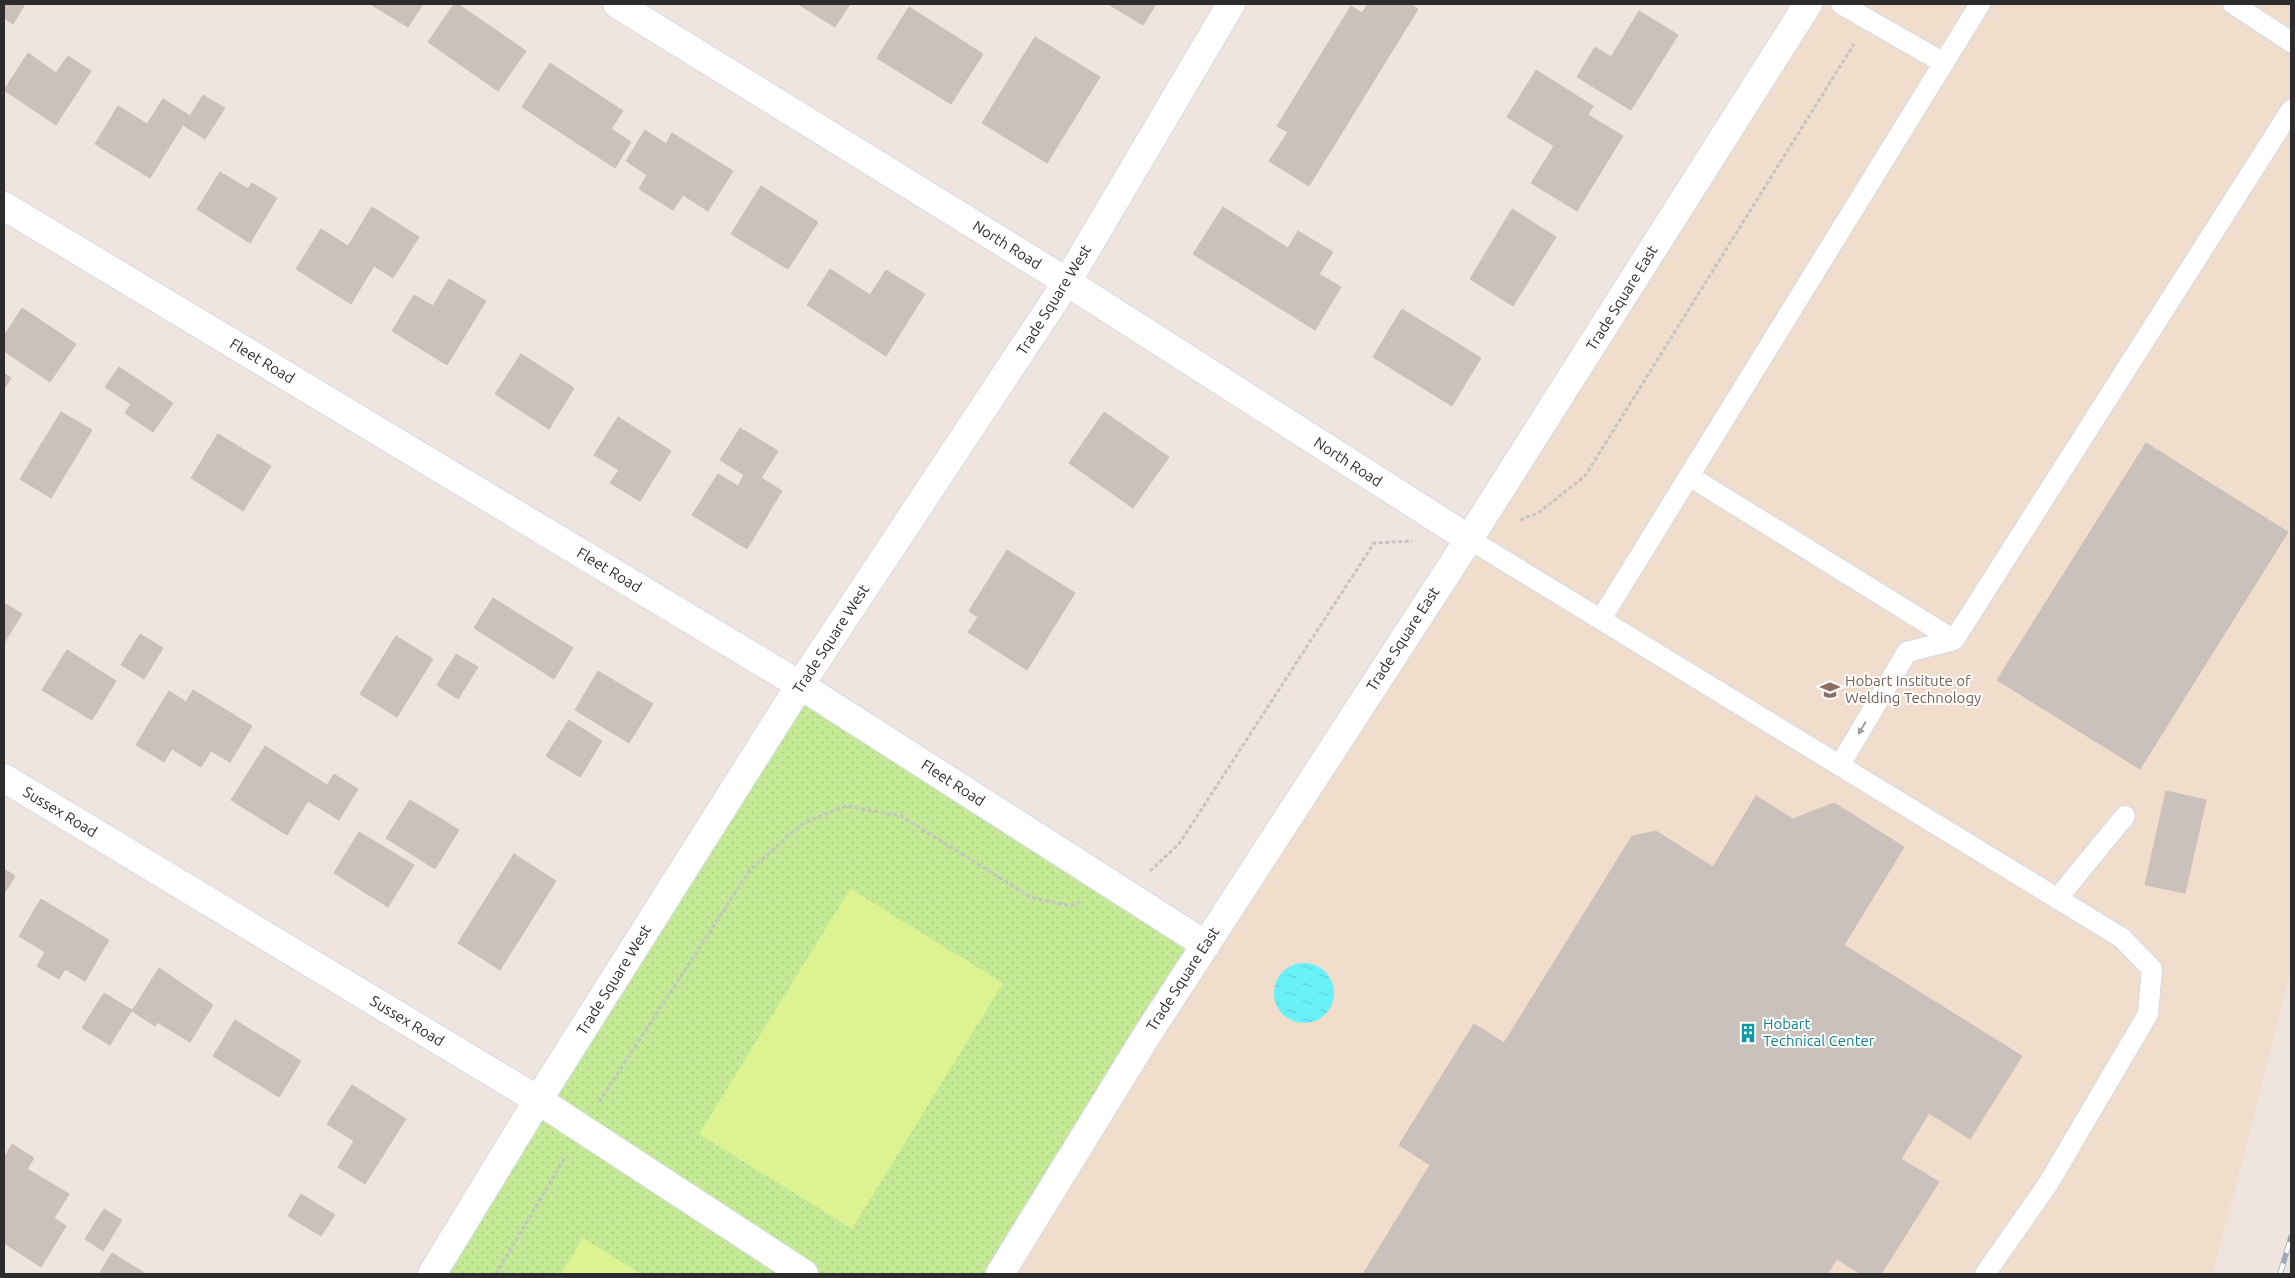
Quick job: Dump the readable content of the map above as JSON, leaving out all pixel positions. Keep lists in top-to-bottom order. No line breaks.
{"streets":{"street":["North Road","Trade Square East","Trade Square West","Fleet Road","Sussex Road"]},"crossings":[["North Road","Trade Square East"],["North Road","Trade Square West"],["Trade Square East","Fleet Road"],["Trade Square West","Fleet Road"],["Trade Square West","Sussex Road"]],"places":{"school or university":["Hobart Institute of Welding Technology"],"building":["Hobart Technical Center"]}}
